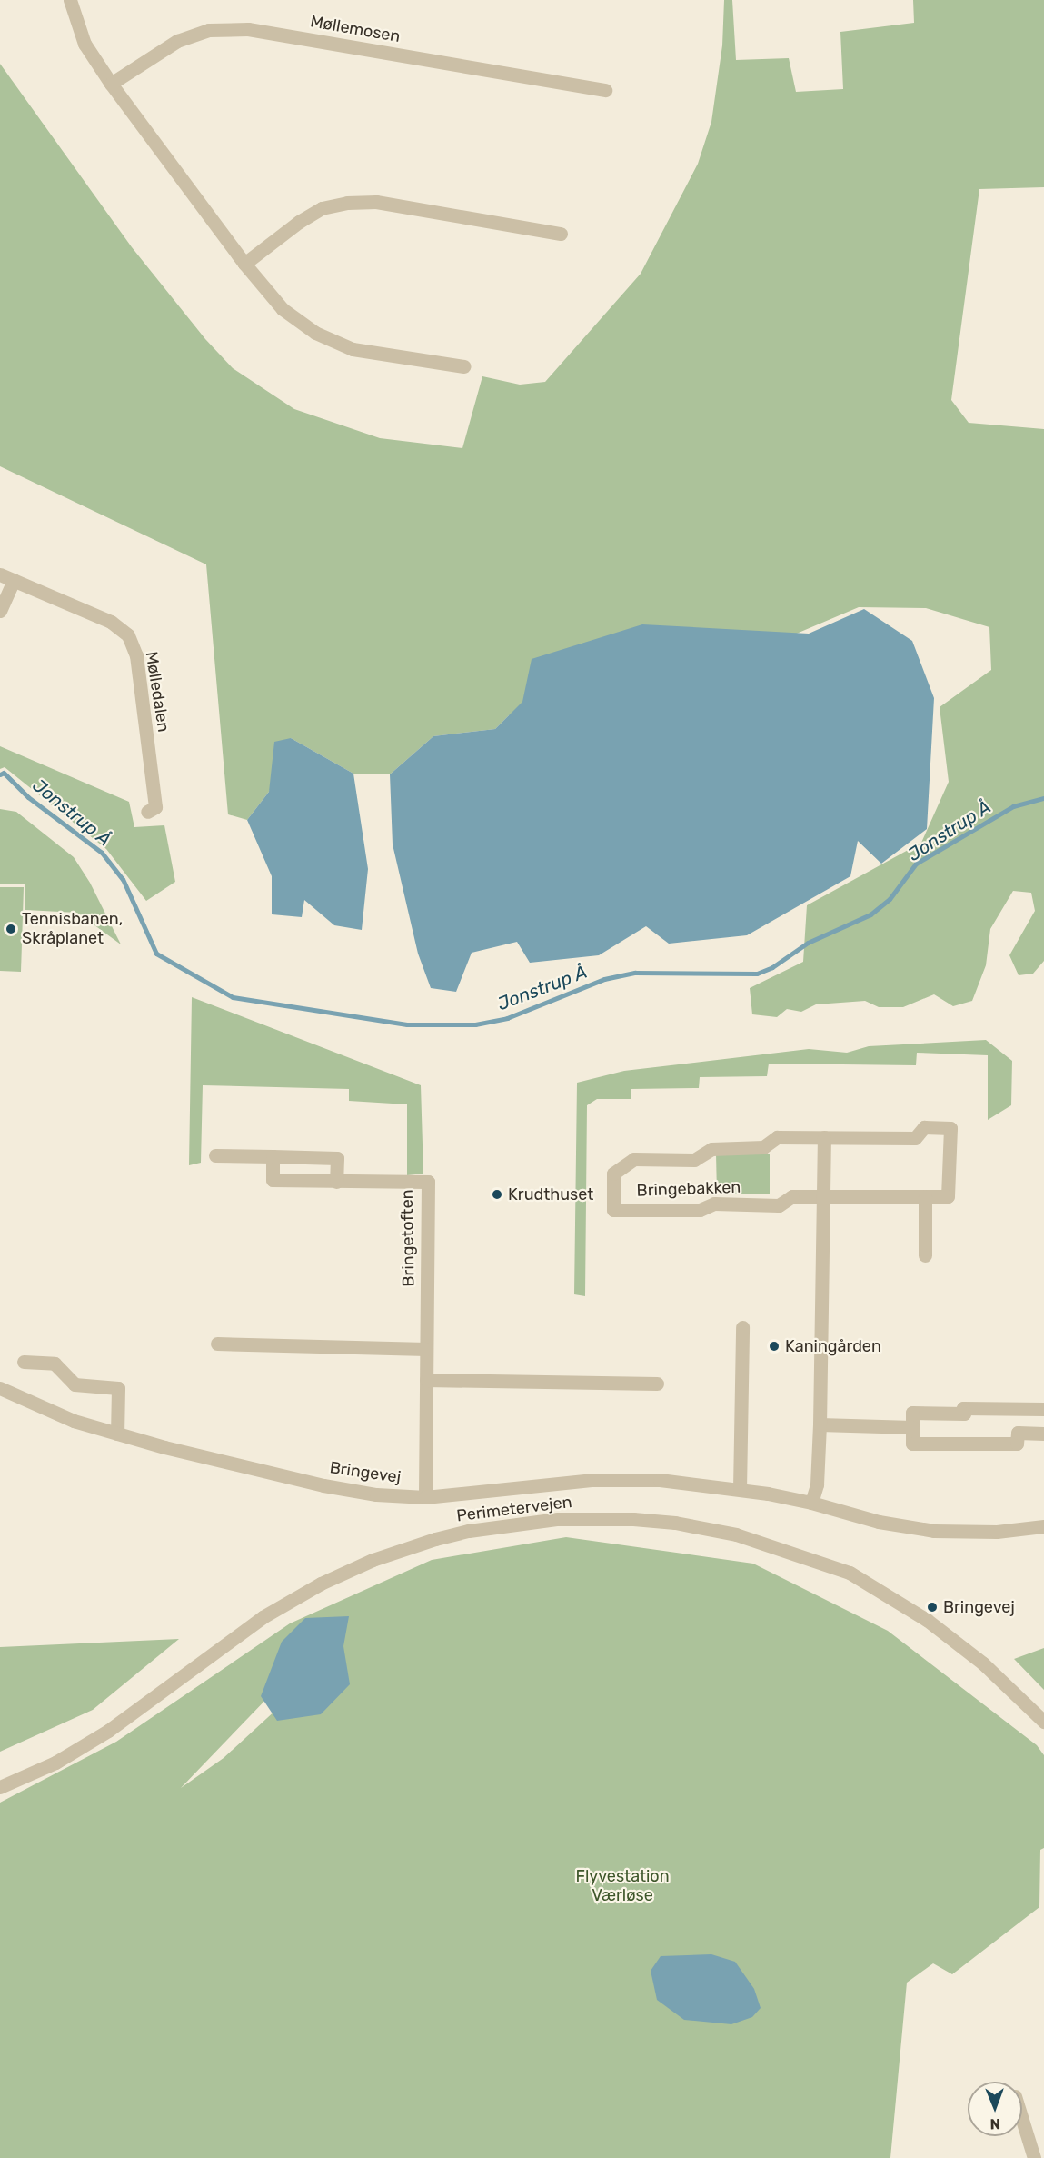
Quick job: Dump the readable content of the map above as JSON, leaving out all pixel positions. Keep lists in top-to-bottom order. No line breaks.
{"streets":{"street":["Møllemosen","Mølledalen","Bringebakken","Bringetoften","Bringevej","Perimetervejen"]},"crossings":[["Bringetoften","Bringevej"]],"water":["Jonstrup Å"],"parks":["Flyvestation Værløse"],"places":["Tennisbanen, Skråplanet","Krudthuset","Kaningården","Bringevej"],"north":"bottom"}
